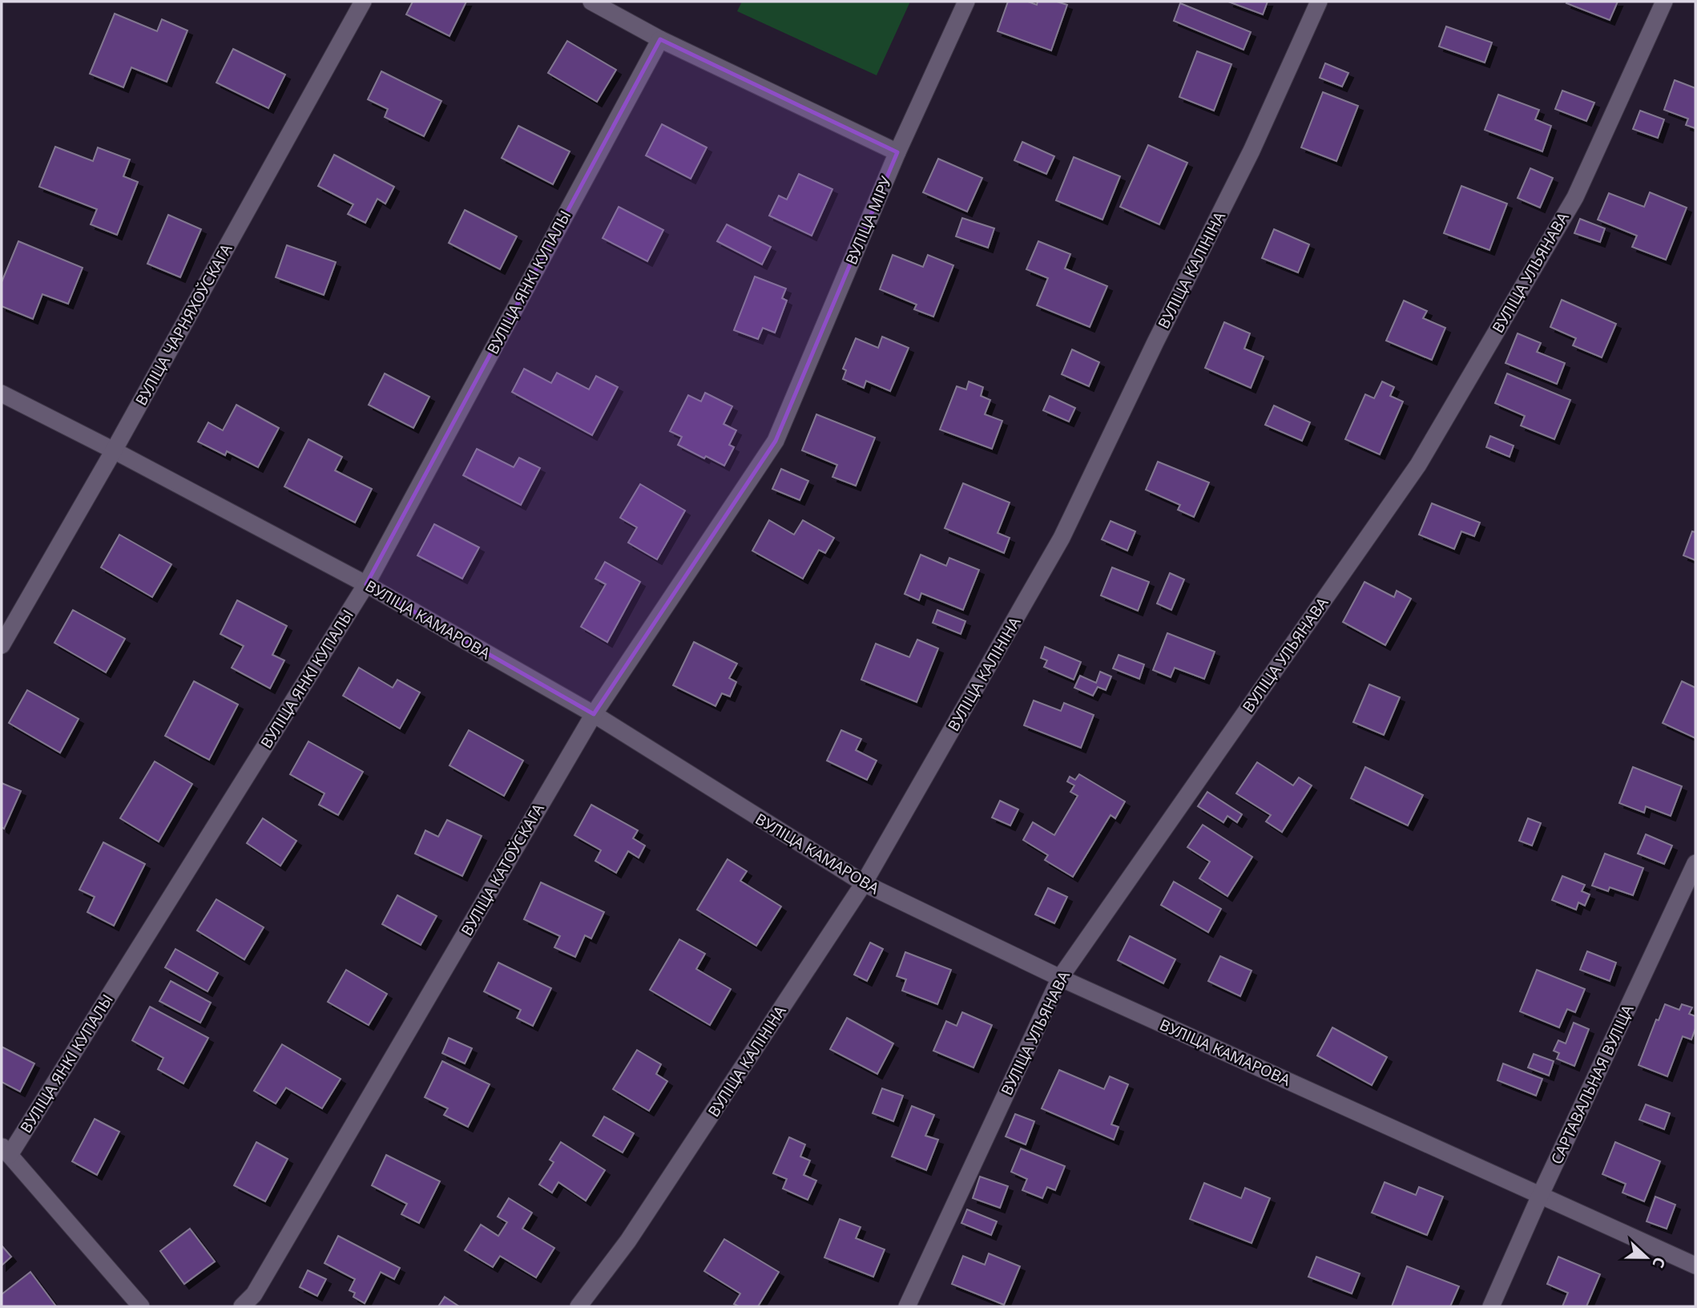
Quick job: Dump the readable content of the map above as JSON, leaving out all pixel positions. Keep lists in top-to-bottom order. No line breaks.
{"streets":{"street":["ВУЛІЦА МІРУ","ВУЛІЦА КАЛІНІНА","ВУЛІЦА УЛЬЯНАВА","ВУЛІЦА ЯНКІ КУПАЛЫ","ВУЛІЦА ЧАРНЯХОЎСКАГА","ВУЛІЦА КАМАРОВА","ВУЛІЦА КАТОЎСКАГА","САРТАВАЛЬНАЯ ВУЛІЦА"]},"crossings":[["ВУЛІЦА МІРУ","ВУЛІЦА КАТОЎСКАГА"],["ВУЛІЦА КАЛІНІНА","ВУЛІЦА КАМАРОВА"],["ВУЛІЦА УЛЬЯНАВА","ВУЛІЦА КАМАРОВА"],["ВУЛІЦА ЯНКІ КУПАЛЫ","ВУЛІЦА КАМАРОВА"],["ВУЛІЦА ЧАРНЯХОЎСКАГА","ВУЛІЦА КАМАРОВА"],["ВУЛІЦА КАМАРОВА","ВУЛІЦА КАТОЎСКАГА"],["ВУЛІЦА КАМАРОВА","САРТАВАЛЬНАЯ ВУЛІЦА"]],"north":"right"}
